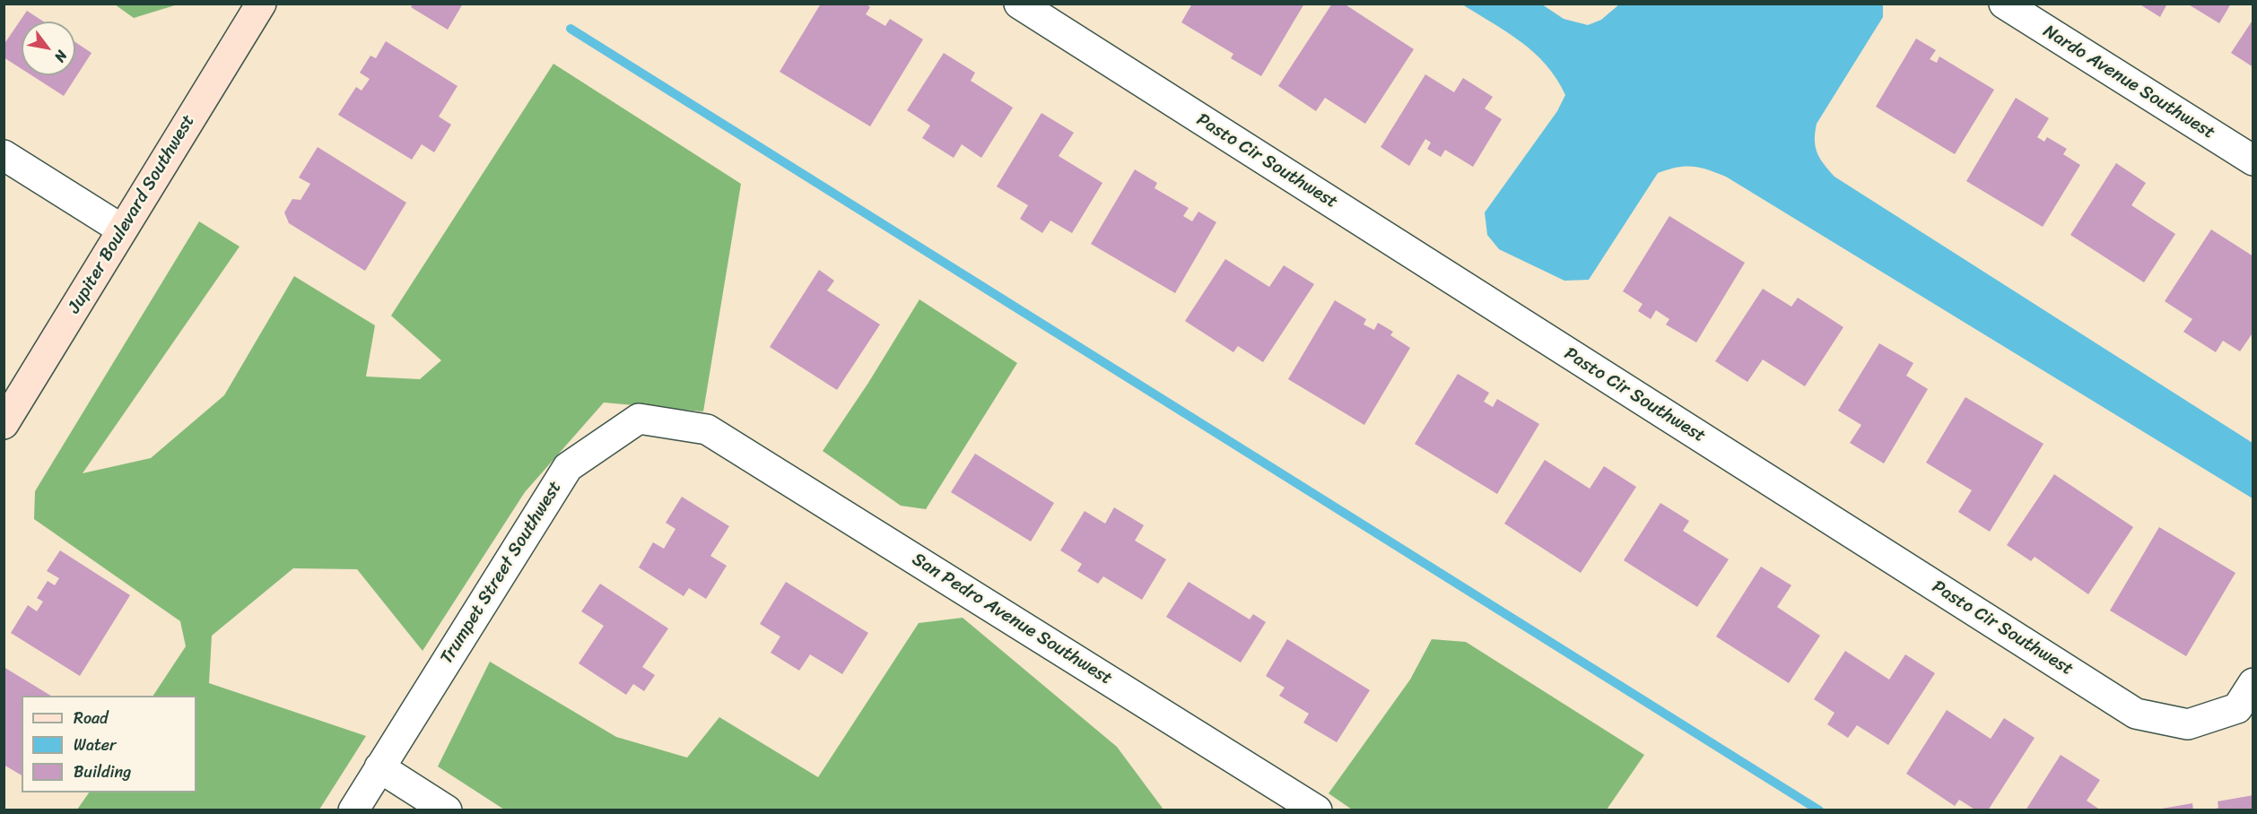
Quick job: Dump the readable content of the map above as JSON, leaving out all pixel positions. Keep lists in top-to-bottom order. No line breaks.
{"streets":{"street":["Nardo Avenue Southwest","Pasto Cir Southwest","Jupiter Boulevard Southwest","Trumpet Street Southwest","San Pedro Avenue Southwest"]},"crossings":[["Trumpet Street Southwest","San Pedro Avenue Southwest"]],"legend":["Road","Water","Building"],"north":"bottom right"}
